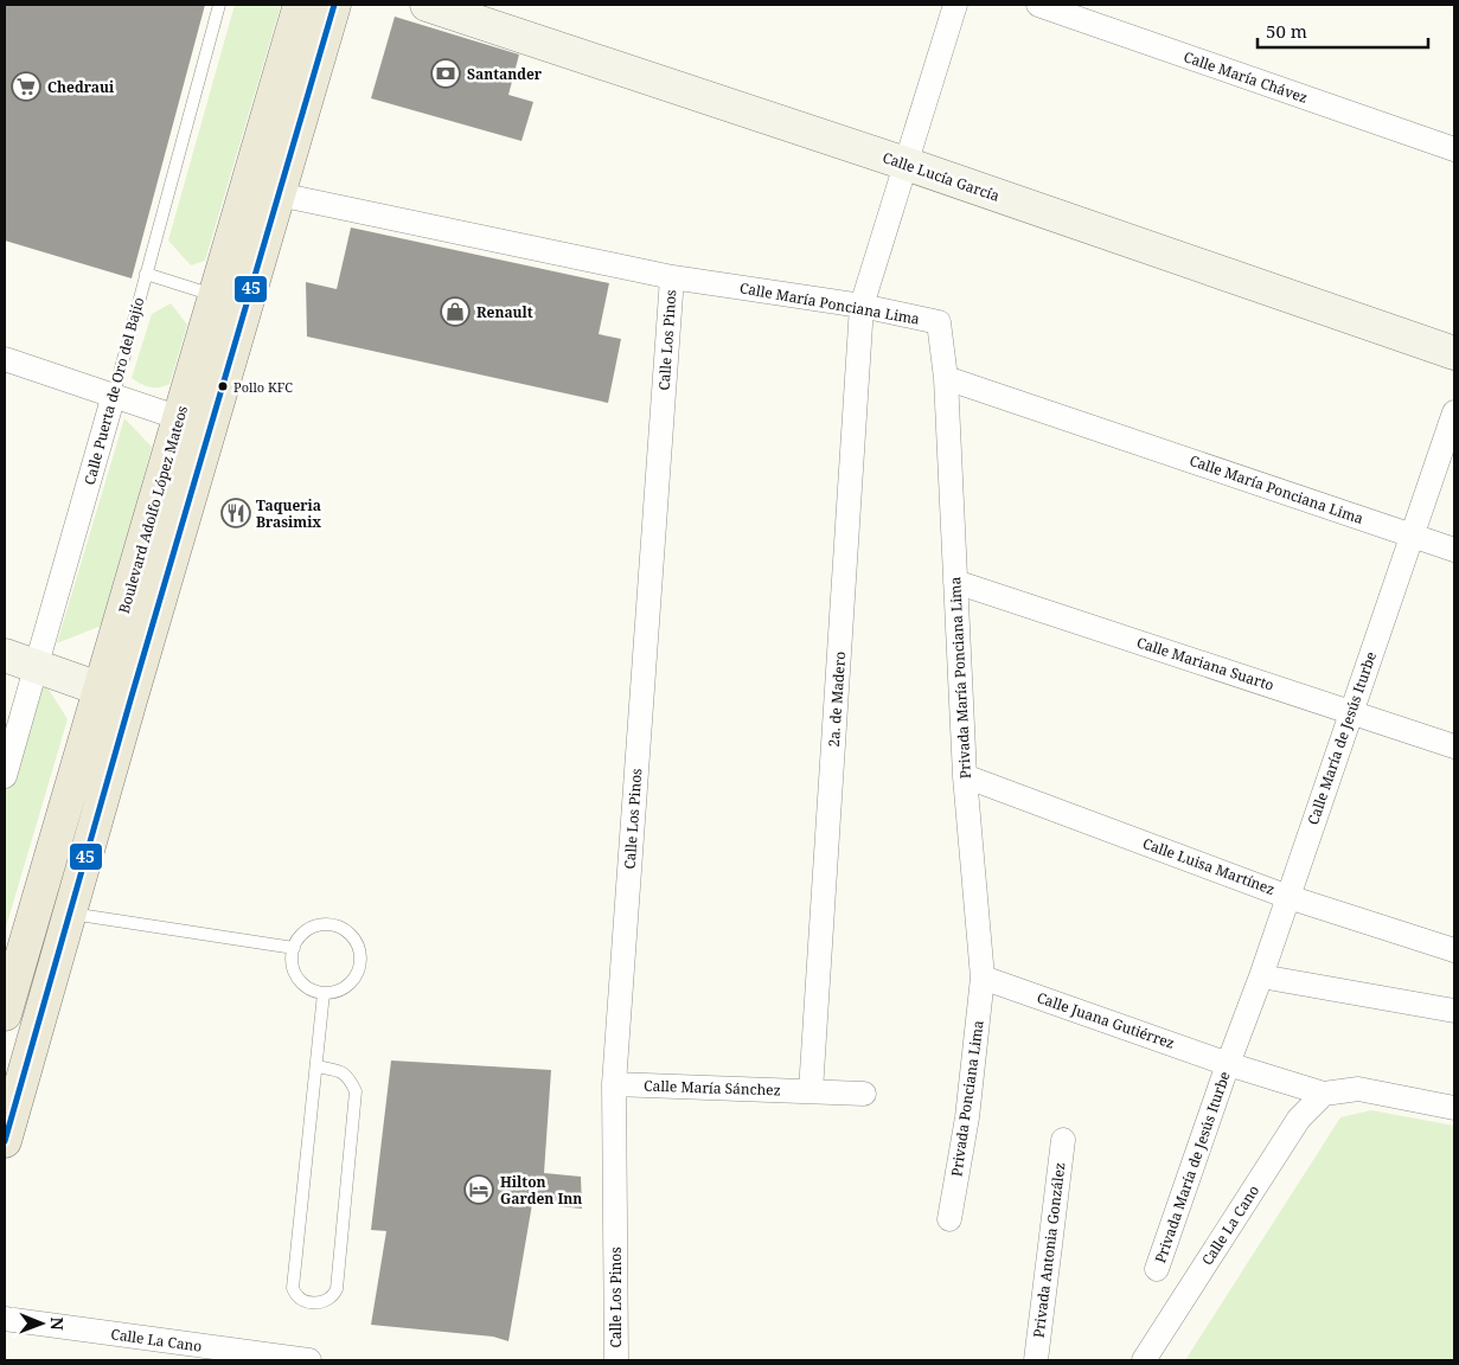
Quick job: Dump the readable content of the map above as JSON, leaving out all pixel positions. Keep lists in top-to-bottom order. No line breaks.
{"streets":{"main road":["Boulevard Adolfo López Mateos"],"street":["Calle María Chávez","Calle Lucía García","Calle María Ponciana Lima","Calle Los Pinos","Calle Puerta de Oro del Bajío","Calle Mariana Suarto","Privada María Ponciana Lima","2a. de Madero","Calle María de Jesús Iturbe","Calle Luisa Martínez","Calle Juana Gutiérrez","Calle María Sánchez","Privada Ponciana Lima","Privada María de Jesús Iturbe","Calle La Cano","Privada Antonia González"]},"crossings":[["Calle Lucía García","2a. de Madero"],["Calle María Ponciana Lima","Calle Los Pinos"],["Calle María Ponciana Lima","Privada María Ponciana Lima"],["Calle María Ponciana Lima","2a. de Madero"],["Calle María Ponciana Lima","Calle María de Jesús Iturbe"],["Calle Los Pinos","Calle María Sánchez"],["Calle Mariana Suarto","Privada María Ponciana Lima"],["Calle Mariana Suarto","Calle María de Jesús Iturbe"],["Privada María Ponciana Lima","Calle Luisa Martínez"],["Privada María Ponciana Lima","Calle Juana Gutiérrez"],["Privada María Ponciana Lima","Privada Ponciana Lima"],["2a. de Madero","Calle María Sánchez"],["Calle María de Jesús Iturbe","Calle Luisa Martínez"],["Calle María de Jesús Iturbe","Calle Juana Gutiérrez"],["Calle María de Jesús Iturbe","Privada María de Jesús Iturbe"],["Calle Juana Gutiérrez","Privada Ponciana Lima"],["Calle Juana Gutiérrez","Privada María de Jesús Iturbe"],["Calle Juana Gutiérrez","Calle La Cano"]],"places":{"bank":["Santander"],"supermarket":["Chedraui"],"shop":["Renault"],"other":["Pollo KFC"],"restaurant":["Taqueria Brasimix"],"hotel":["Hilton Garden Inn"]},"lines":["transit line 45"],"scale_bar":"50 m","north":"right"}
